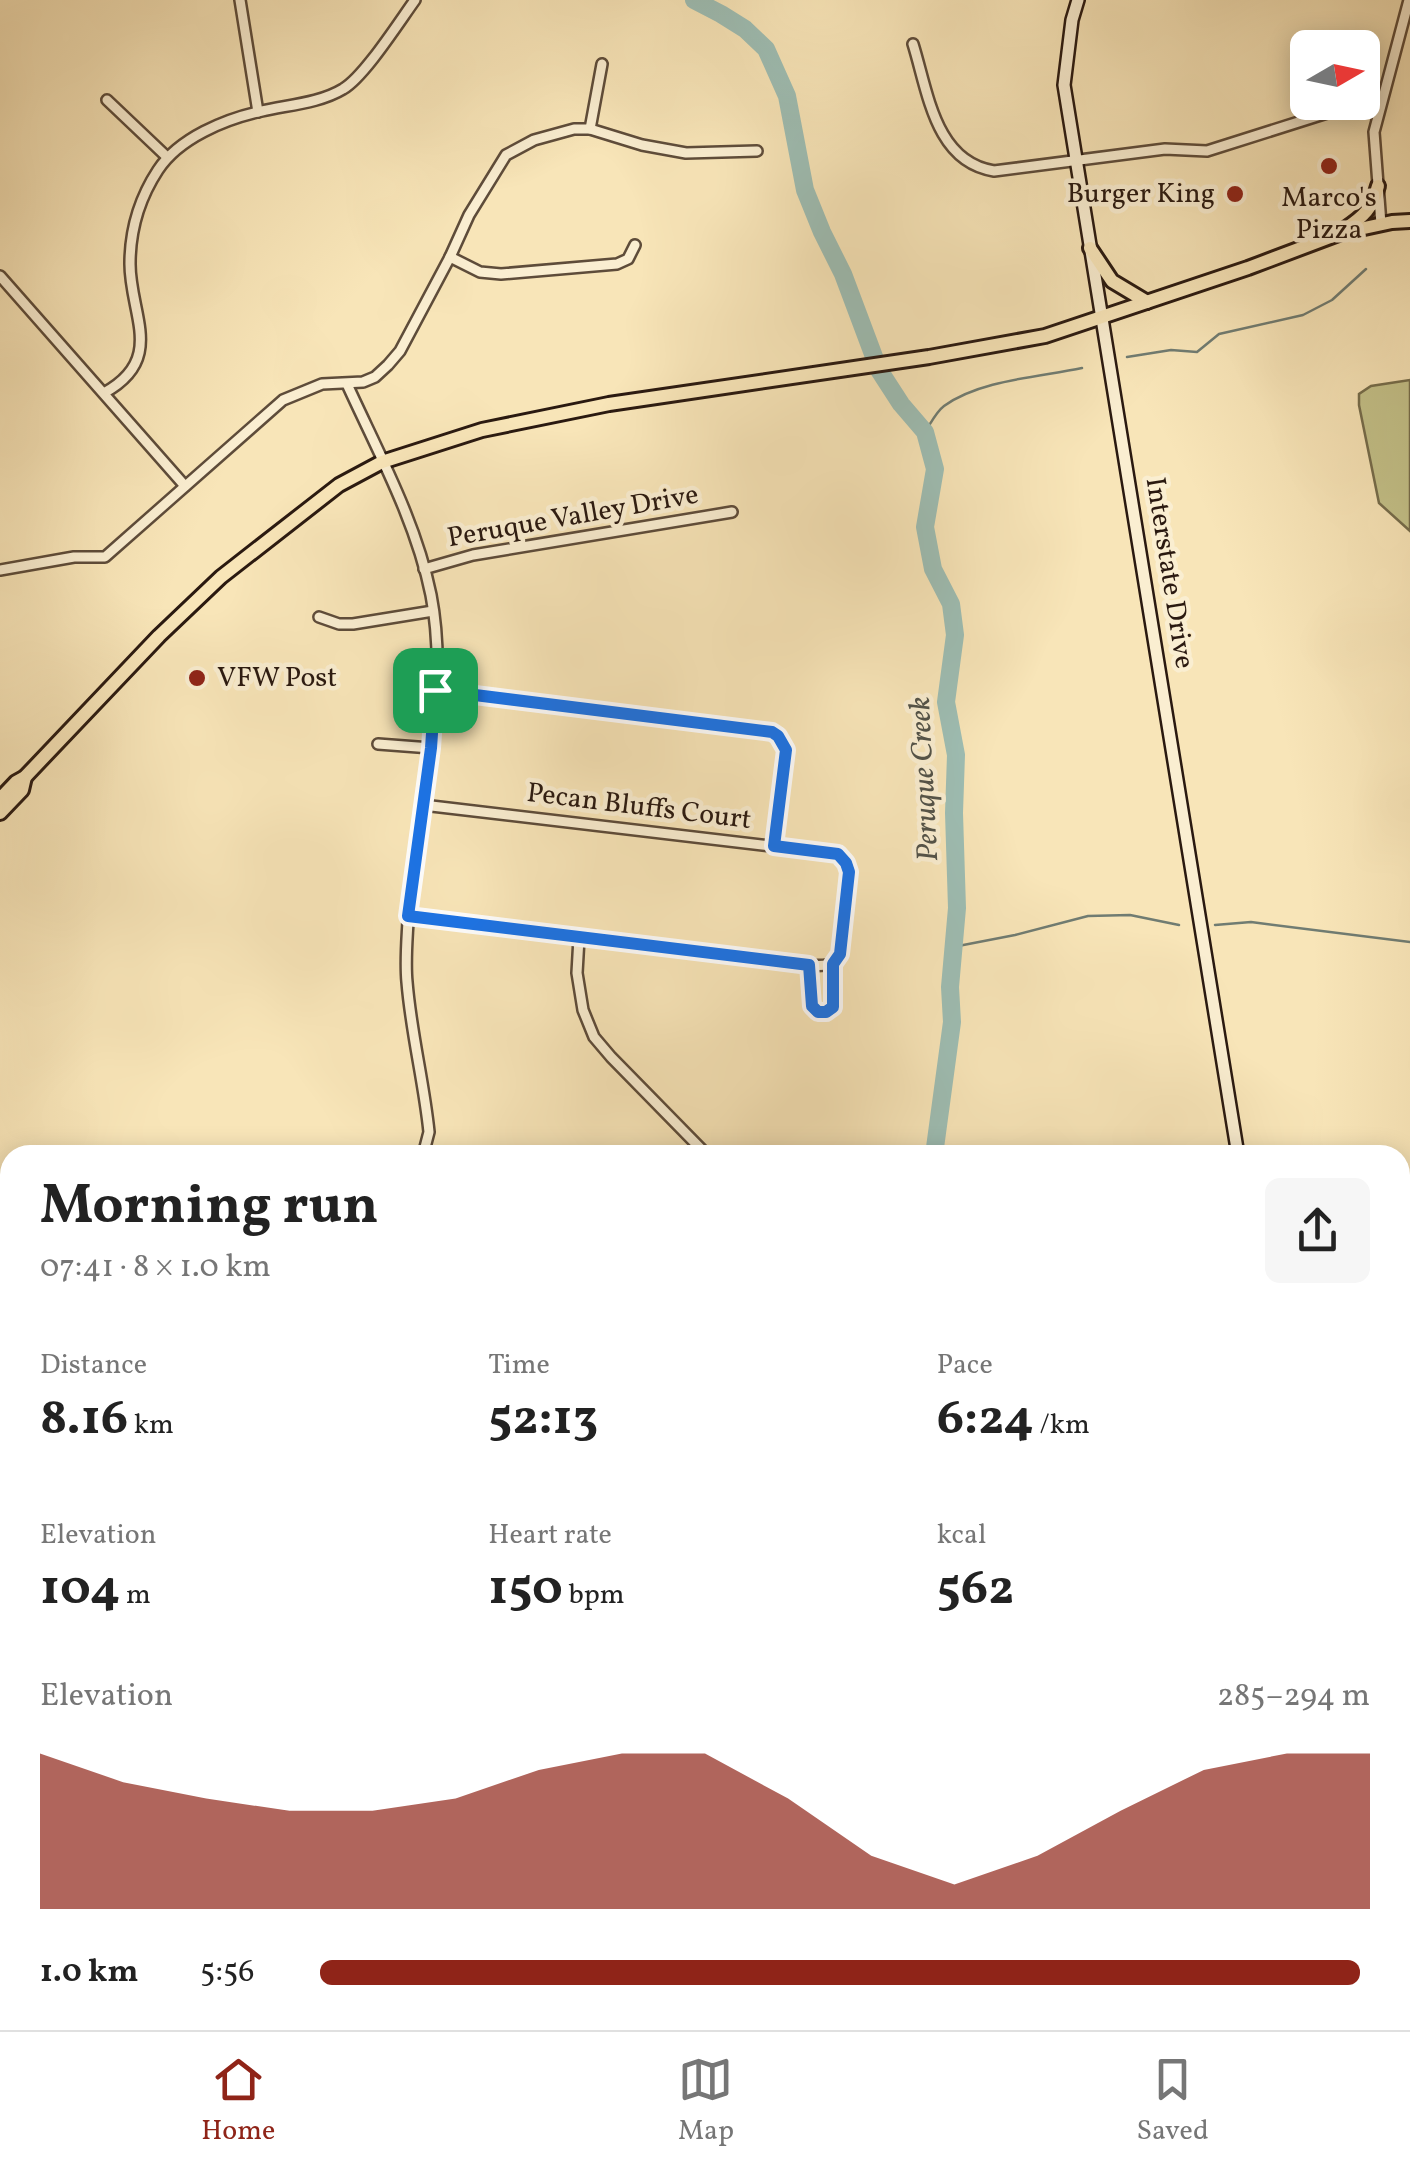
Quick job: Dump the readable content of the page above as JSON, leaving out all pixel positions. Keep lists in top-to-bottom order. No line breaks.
{"streets":{"main road":["Interstate Drive"],"street":["Peruque Valley Drive","Pecan Bluffs Court"]},"water":["Peruque Creek"],"places":["Marco's Pizza","Burger King","VFW Post"],"north":"right","page":{"heading":["Morning run","07:41 · 8 × 1.0 km"],"stats":[["Distance","8.16 km"],["Time","52:13"],["Pace","6:24 /km"],["Elevation","104 m"],["Heart rate","150 bpm"],["kcal","562"]],"chart":["Elevation","285–294 m"],"list":[{"name":"1.0 km","note":"5:56"}],"tabs":["Home","Map","Saved"]}}
